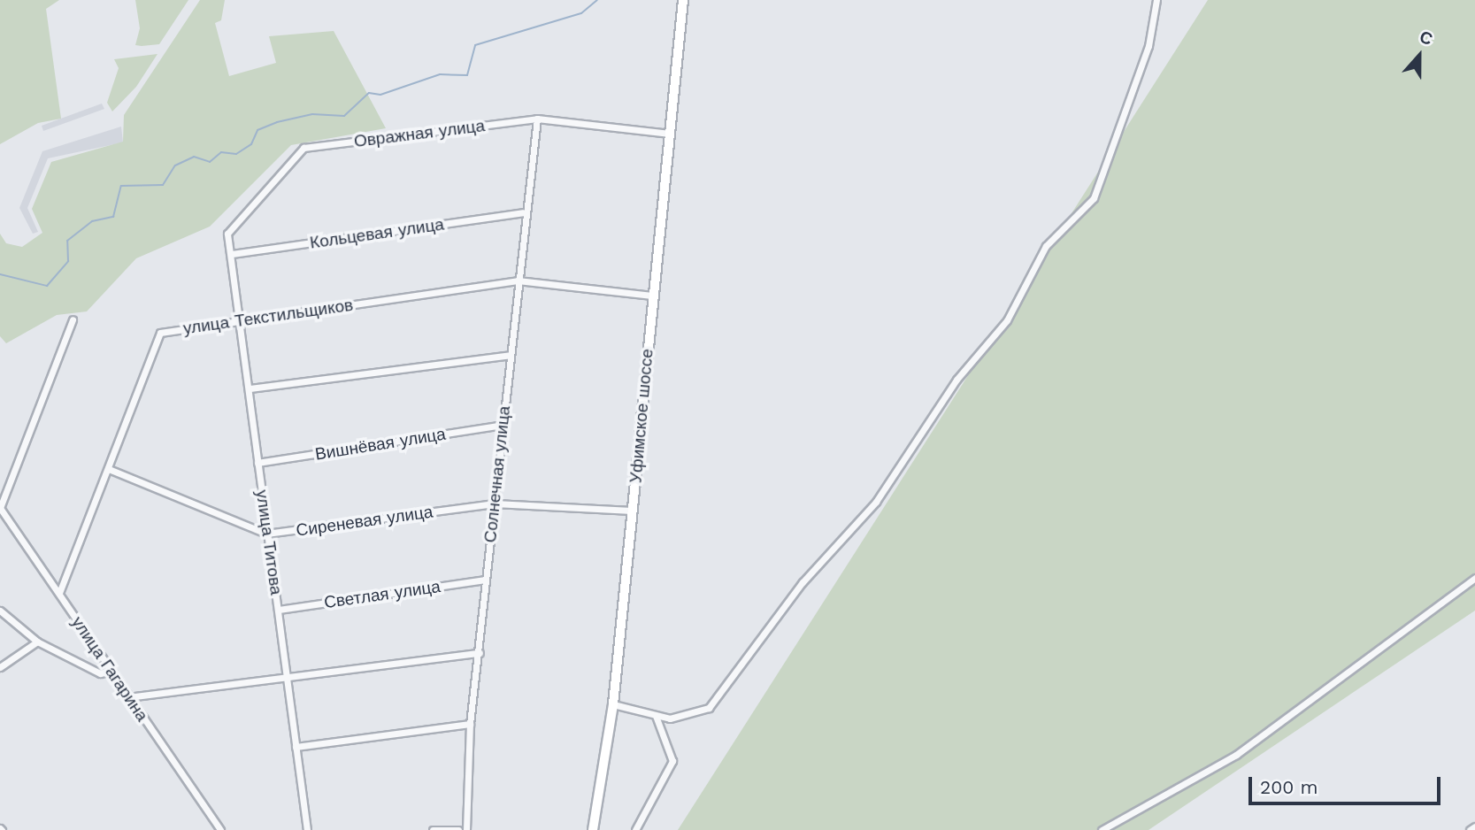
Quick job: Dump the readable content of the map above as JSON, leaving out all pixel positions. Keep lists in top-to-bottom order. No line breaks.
{"streets":{"main road":["Уфимское шоссе"],"street":["Овражная улица","Кольцевая улица","улица Текстильщиков","Вишнёвая улица","Солнечная улица","Сиреневая улица","улица Титова","Светлая улица","улица Гагарина"]},"crossings":[["Овражная улица","Кольцевая улица"],["Овражная улица","Уфимское шоссе"],["Овражная улица","Солнечная улица"],["Овражная улица","улица Титова"],["Кольцевая улица","Солнечная улица"],["Кольцевая улица","улица Титова"],["улица Текстильщиков","Уфимское шоссе"],["улица Текстильщиков","Солнечная улица"],["улица Текстильщиков","Сиреневая улица"],["улица Текстильщиков","улица Титова"],["улица Текстильщиков","улица Гагарина"],["Уфимское шоссе","Сиреневая улица"],["Вишнёвая улица","Солнечная улица"],["Вишнёвая улица","улица Титова"],["Солнечная улица","Сиреневая улица"],["Солнечная улица","Светлая улица"],["Сиреневая улица","улица Титова"],["улица Титова","Светлая улица"]],"scale_bar":"200 m","north":"top"}
